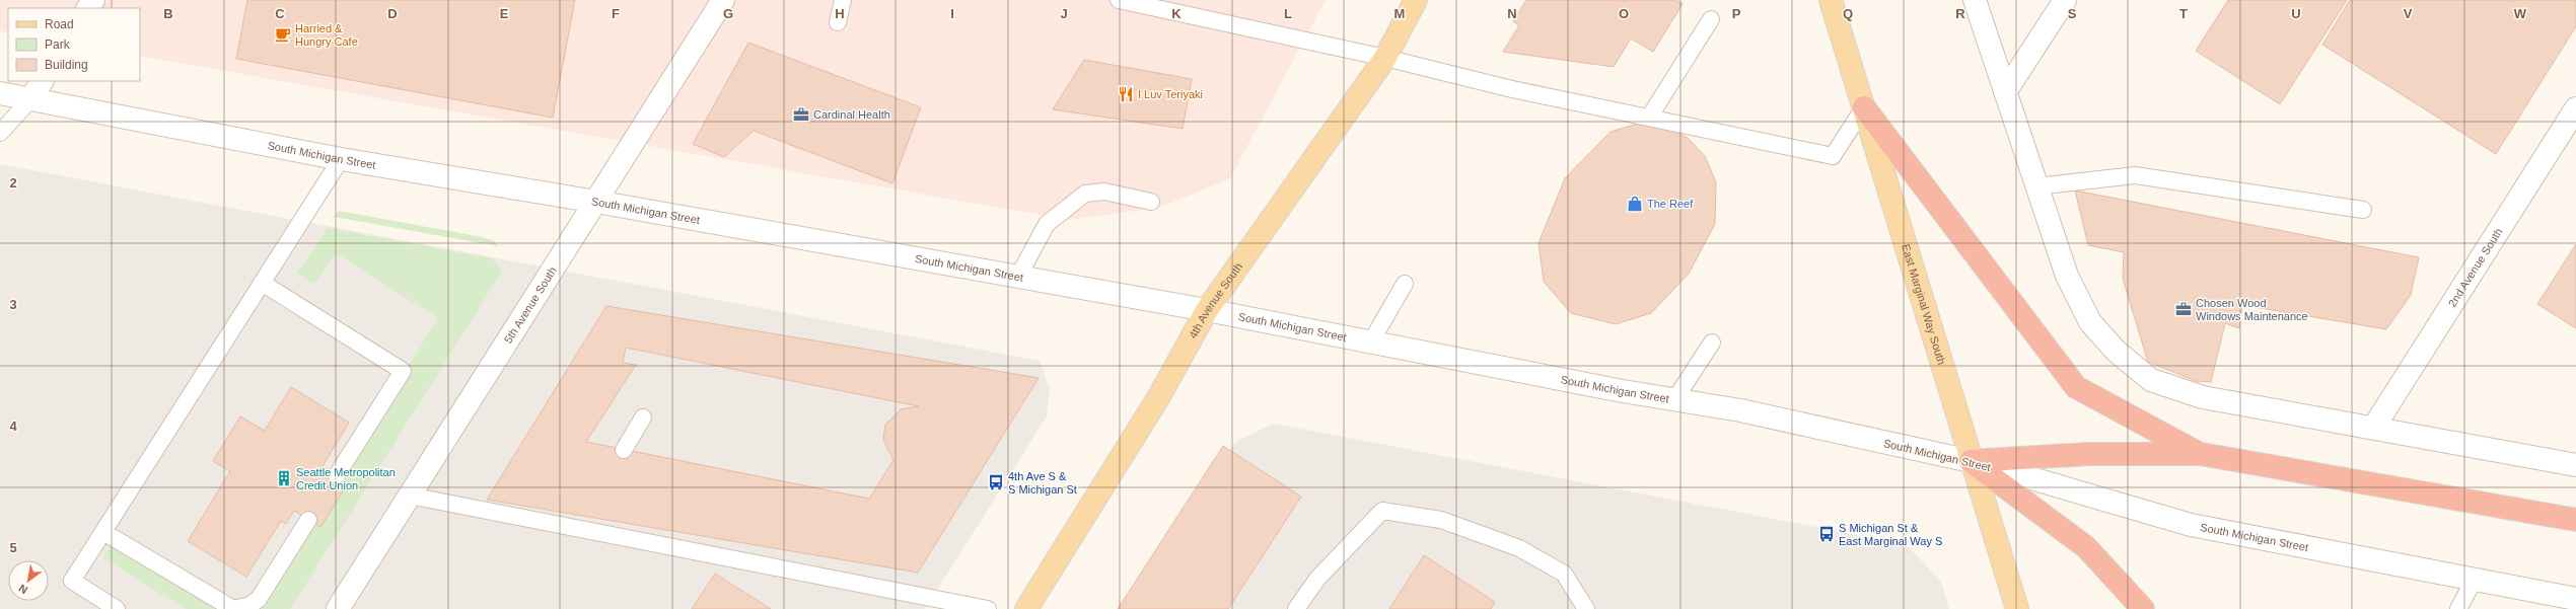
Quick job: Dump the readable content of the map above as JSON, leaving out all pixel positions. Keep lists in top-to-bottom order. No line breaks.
{"streets":{"main road":["4th Avenue South","East Marginal Way South"],"street":["South Michigan Street","2nd Avenue South","5th Avenue South"]},"crossings":[["South Michigan Street","4th Avenue South"],["South Michigan Street","5th Avenue South"],["South Michigan Street","East Marginal Way South"]],"places":{"cafe":["Harried & Hungry Cafe"],"restaurant":["I Luv Teriyaki"],"office":["Cardinal Health","Chosen Wood Windows Maintenance"],"shop":["The Reef"],"building":["Seattle Metropolitan Credit Union"],"bus stop":["4th Ave S & S Michigan St","S Michigan St & East Marginal Way S"]},"legend":["Road","Park","Building"],"north":"bottom left","grid":{"columns":["B","C","D","E","F","G","H","I","J","K","L","M","N","O","P","Q","R","S","T","U","V","W"],"rows":["2","3","4","5"]}}
